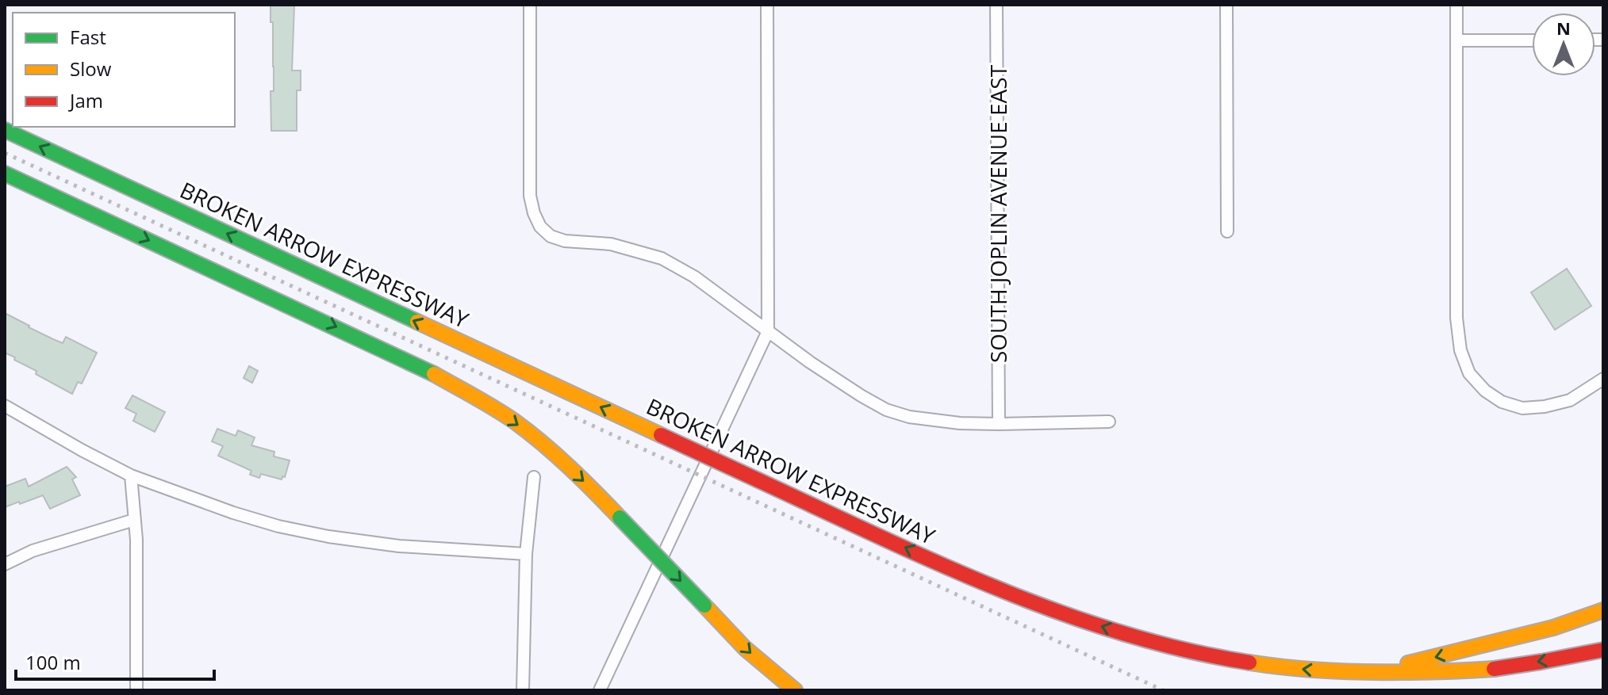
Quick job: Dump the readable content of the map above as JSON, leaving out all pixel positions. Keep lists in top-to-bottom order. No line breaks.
{"streets":{"highway":["BROKEN ARROW EXPRESSWAY"],"street":["SOUTH JOPLIN AVENUE EAST"]},"legend":["Fast","Slow","Jam"],"scale_bar":"100 m","north":"top"}
